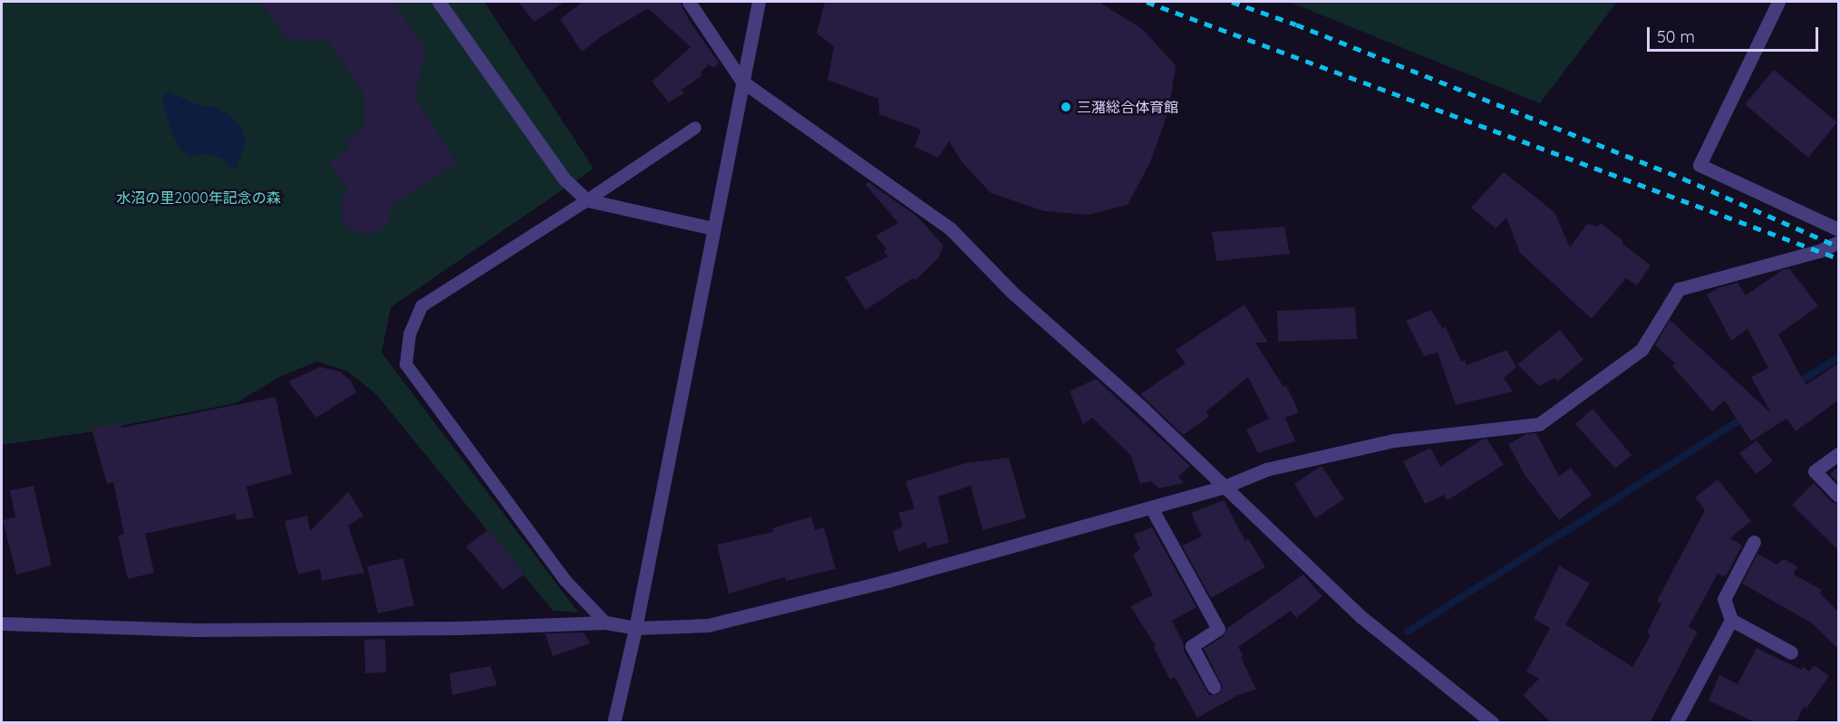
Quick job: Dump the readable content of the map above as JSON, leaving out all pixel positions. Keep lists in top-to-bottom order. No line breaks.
{"parks":["水沼の里2000年記念の森"],"places":["三潴総合体育館"],"scale_bar":"50 m"}
